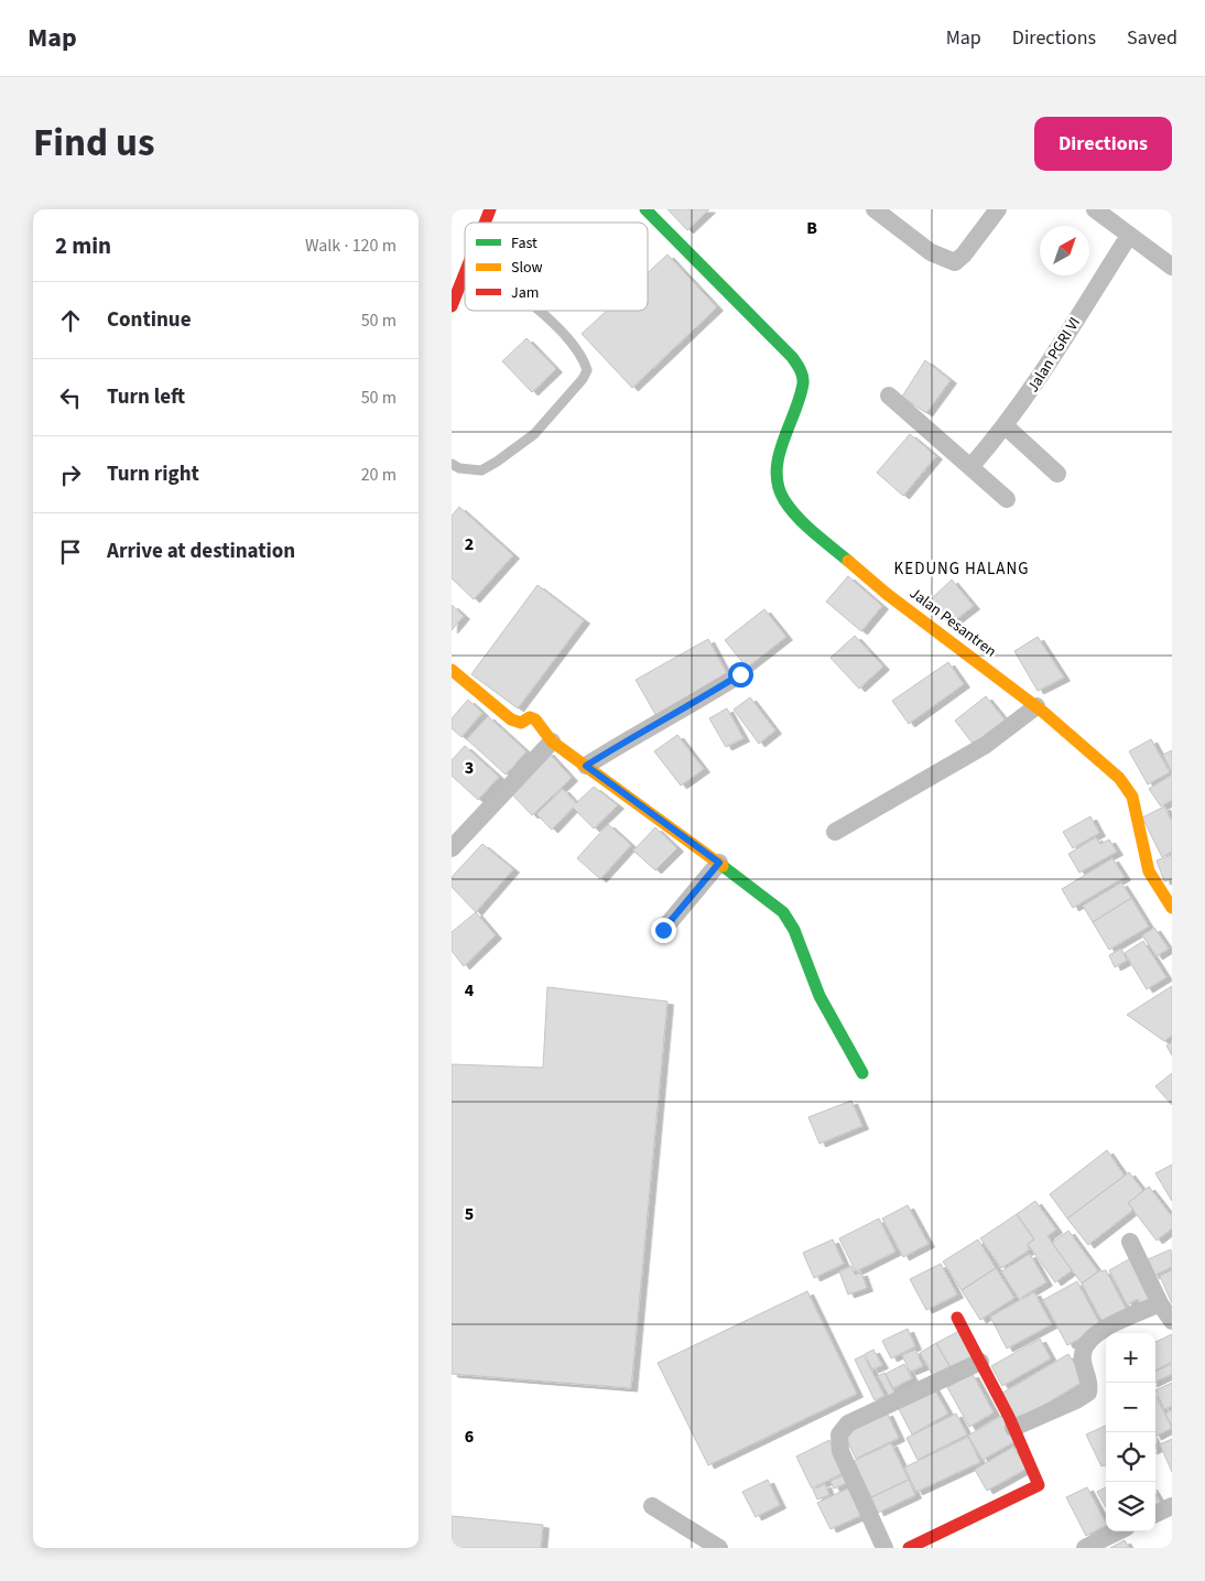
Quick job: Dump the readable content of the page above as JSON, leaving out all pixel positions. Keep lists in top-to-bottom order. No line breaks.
{"streets":{"street":["Jalan PGRI VI","Jalan Pesantren"]},"districts":["KEDUNG HALANG"],"legend":["Fast","Slow","Jam"],"north":"top right","page":{"header":"Map","nav":["Map","Directions","Saved"],"title":"Find us","buttons":"Directions","heading":["2 min","Walk · 120 m"],"list":[["Continue","50 m"],["Turn left","50 m"],["Turn right","20 m"],"Arrive at destination"],"map_buttons":["+","−"]},"grid":{"columns":["B"],"rows":["2","3","4","5","6"]}}
